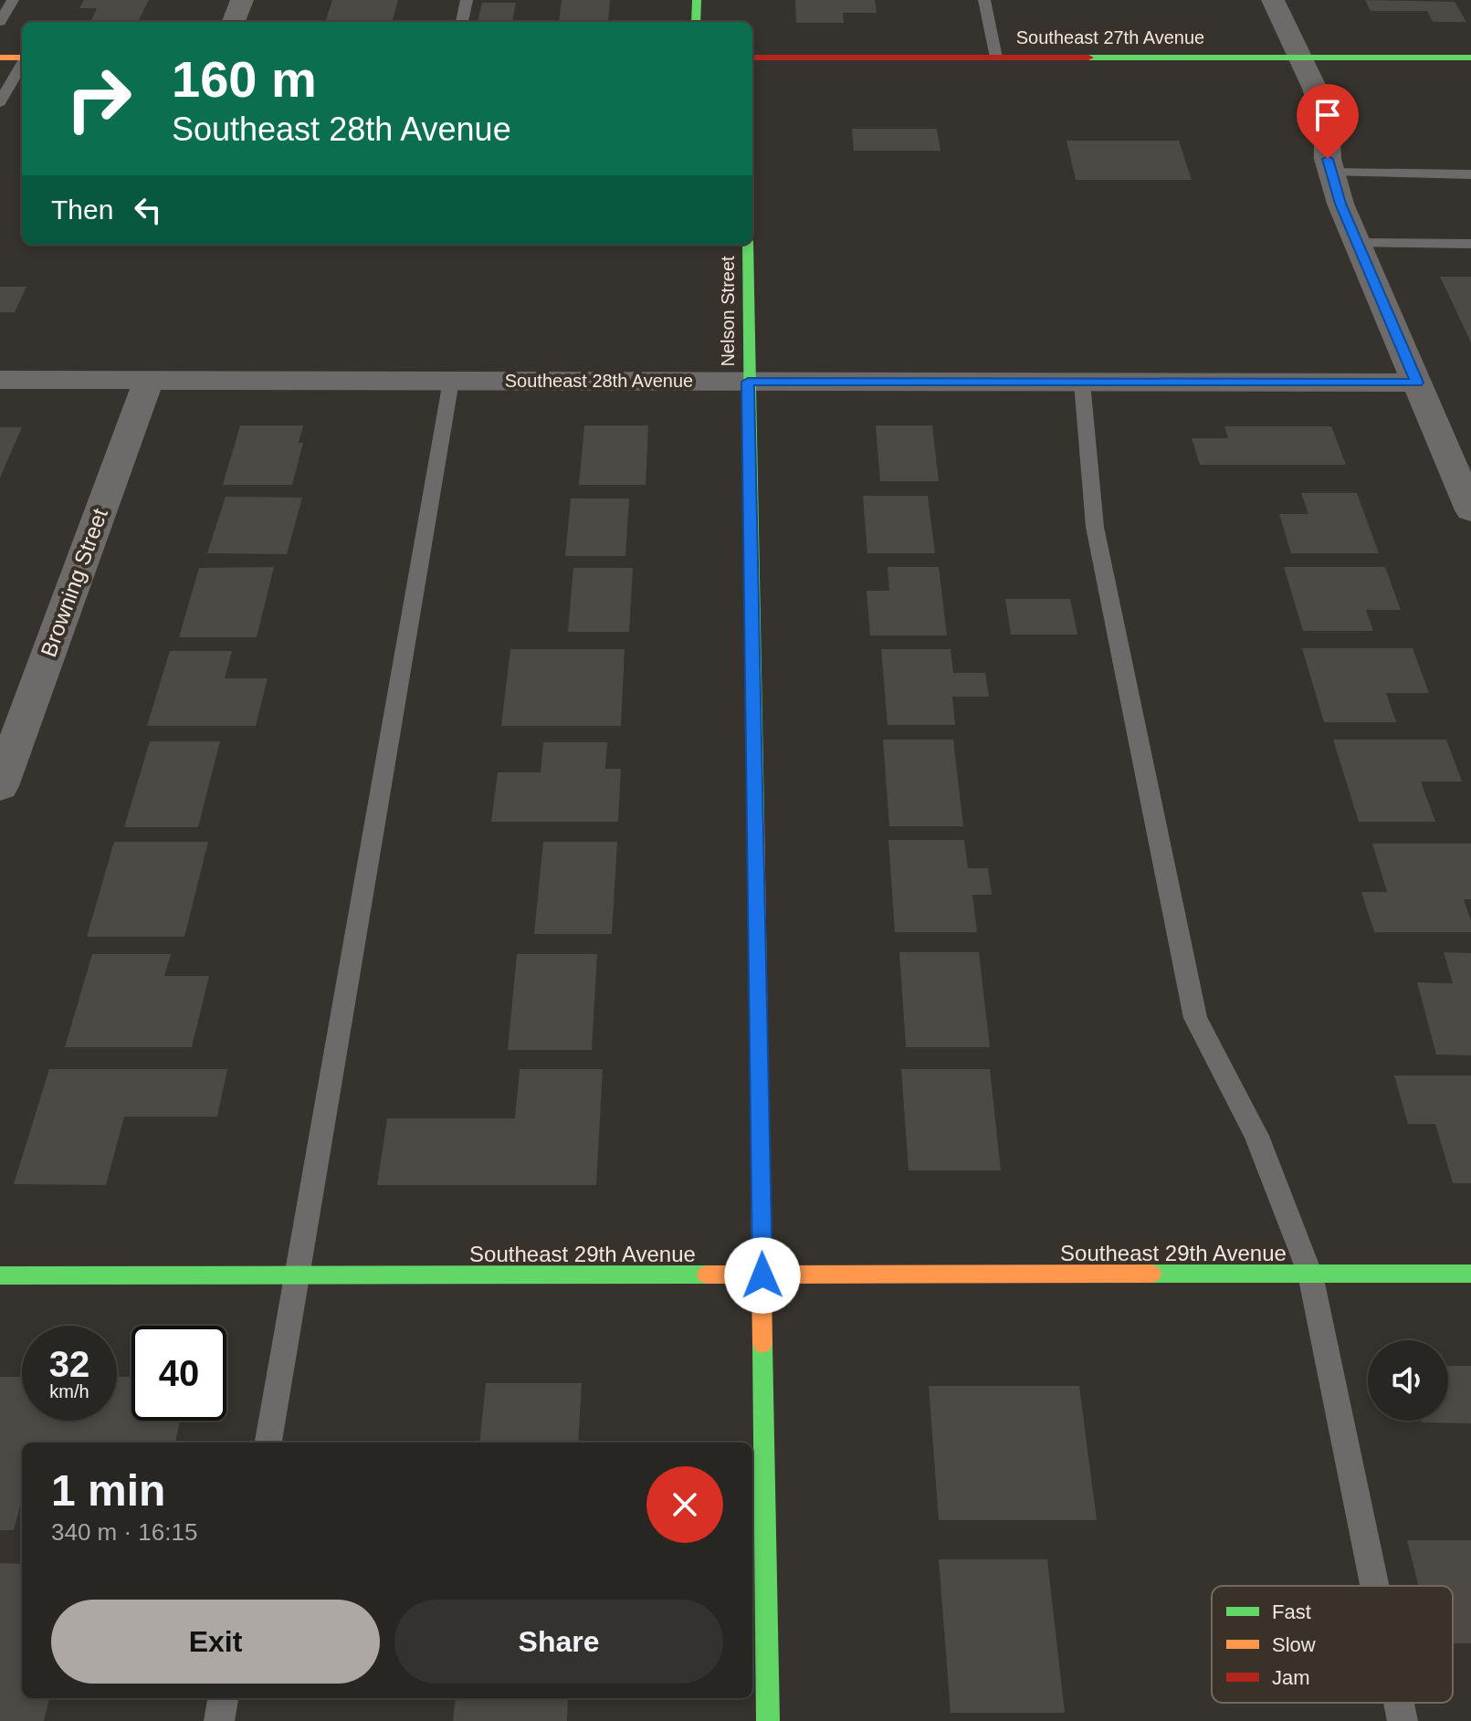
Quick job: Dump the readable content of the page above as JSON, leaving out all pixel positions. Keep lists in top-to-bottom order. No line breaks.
{"streets":{"street":["Southeast 27th Avenue","Nelson Street","Southeast 28th Avenue","Browning Street","Southeast 29th Avenue"]},"crossings":[["Nelson Street","Southeast 28th Avenue"],["Nelson Street","Southeast 29th Avenue"],["Southeast 28th Avenue","Browning Street"]],"legend":["Fast","Slow","Jam"],"page":{"turn":["160 m","Southeast 28th Avenue"],"then":"Then","speed":"32 km/h","limit":"40","heading":["1 min","340 m · 16:15"],"buttons":["Exit","Share"]}}
